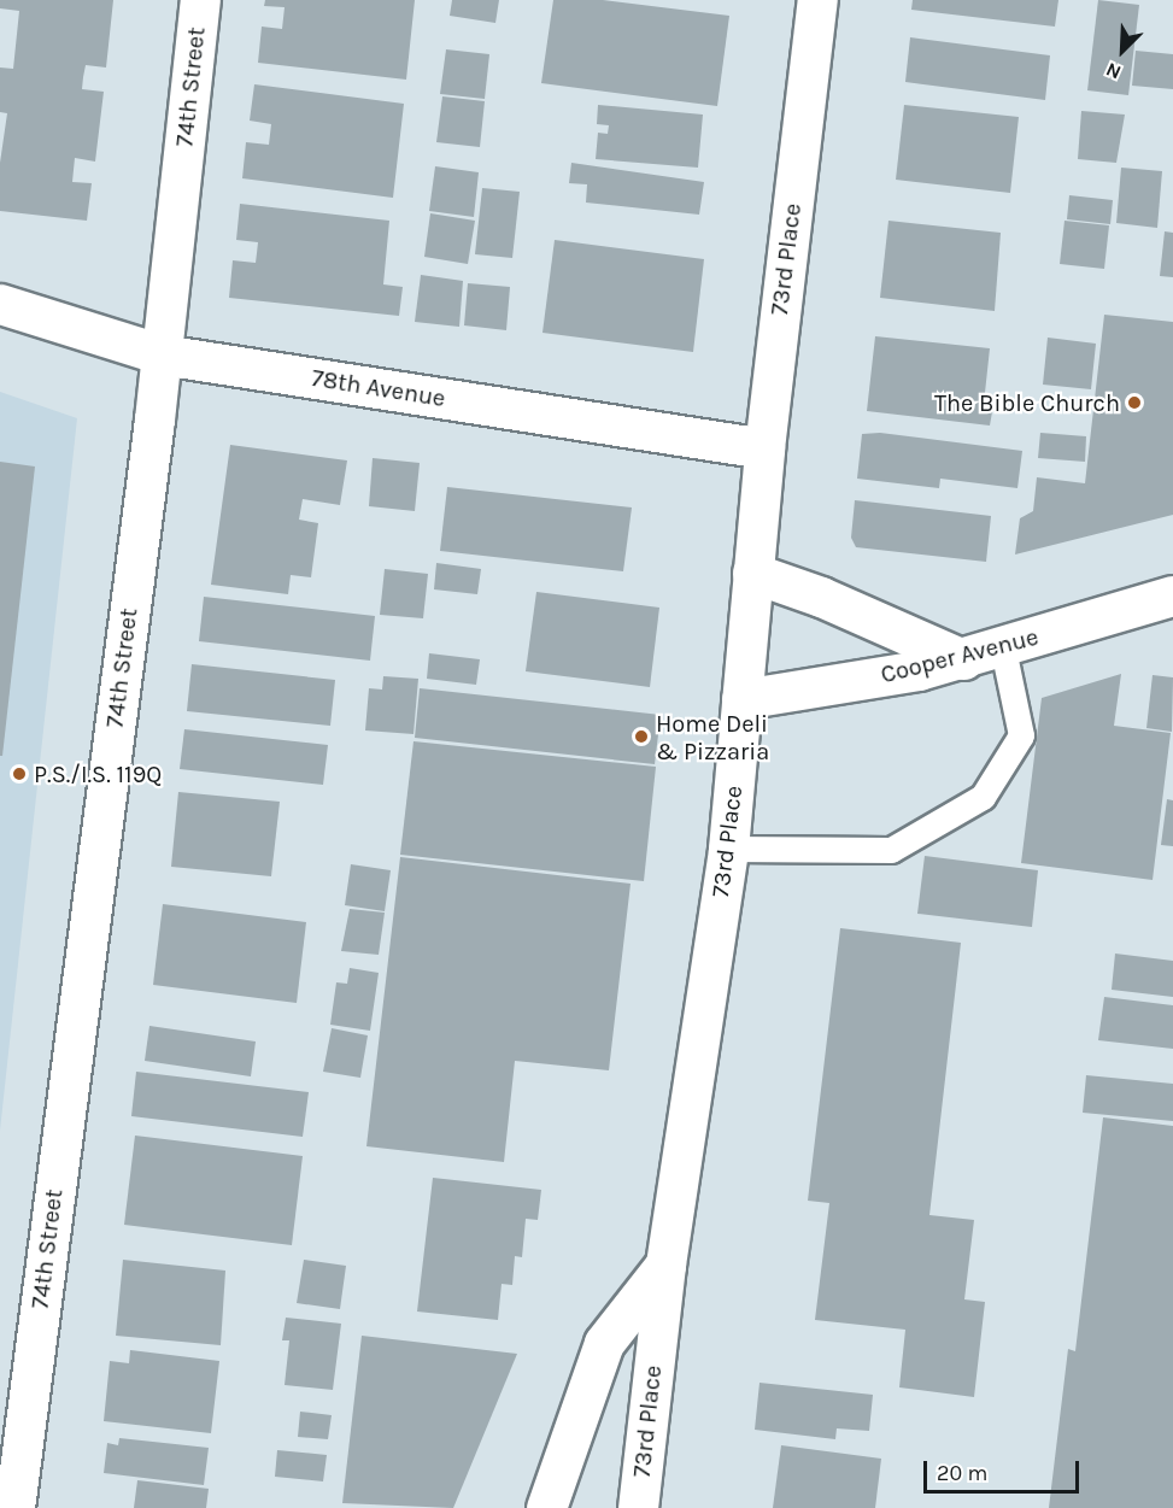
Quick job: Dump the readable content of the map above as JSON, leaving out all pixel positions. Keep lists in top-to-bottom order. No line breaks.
{"streets":{"street":["74th Street","73rd Place","78th Avenue","Cooper Avenue"]},"crossings":[["74th Street","78th Avenue"],["73rd Place","78th Avenue"],["73rd Place","Cooper Avenue"]],"places":["The Bible Church","Home Deli & Pizzaria","P.S./I.S. 119Q"],"scale_bar":"20 m","north":"bottom left"}
